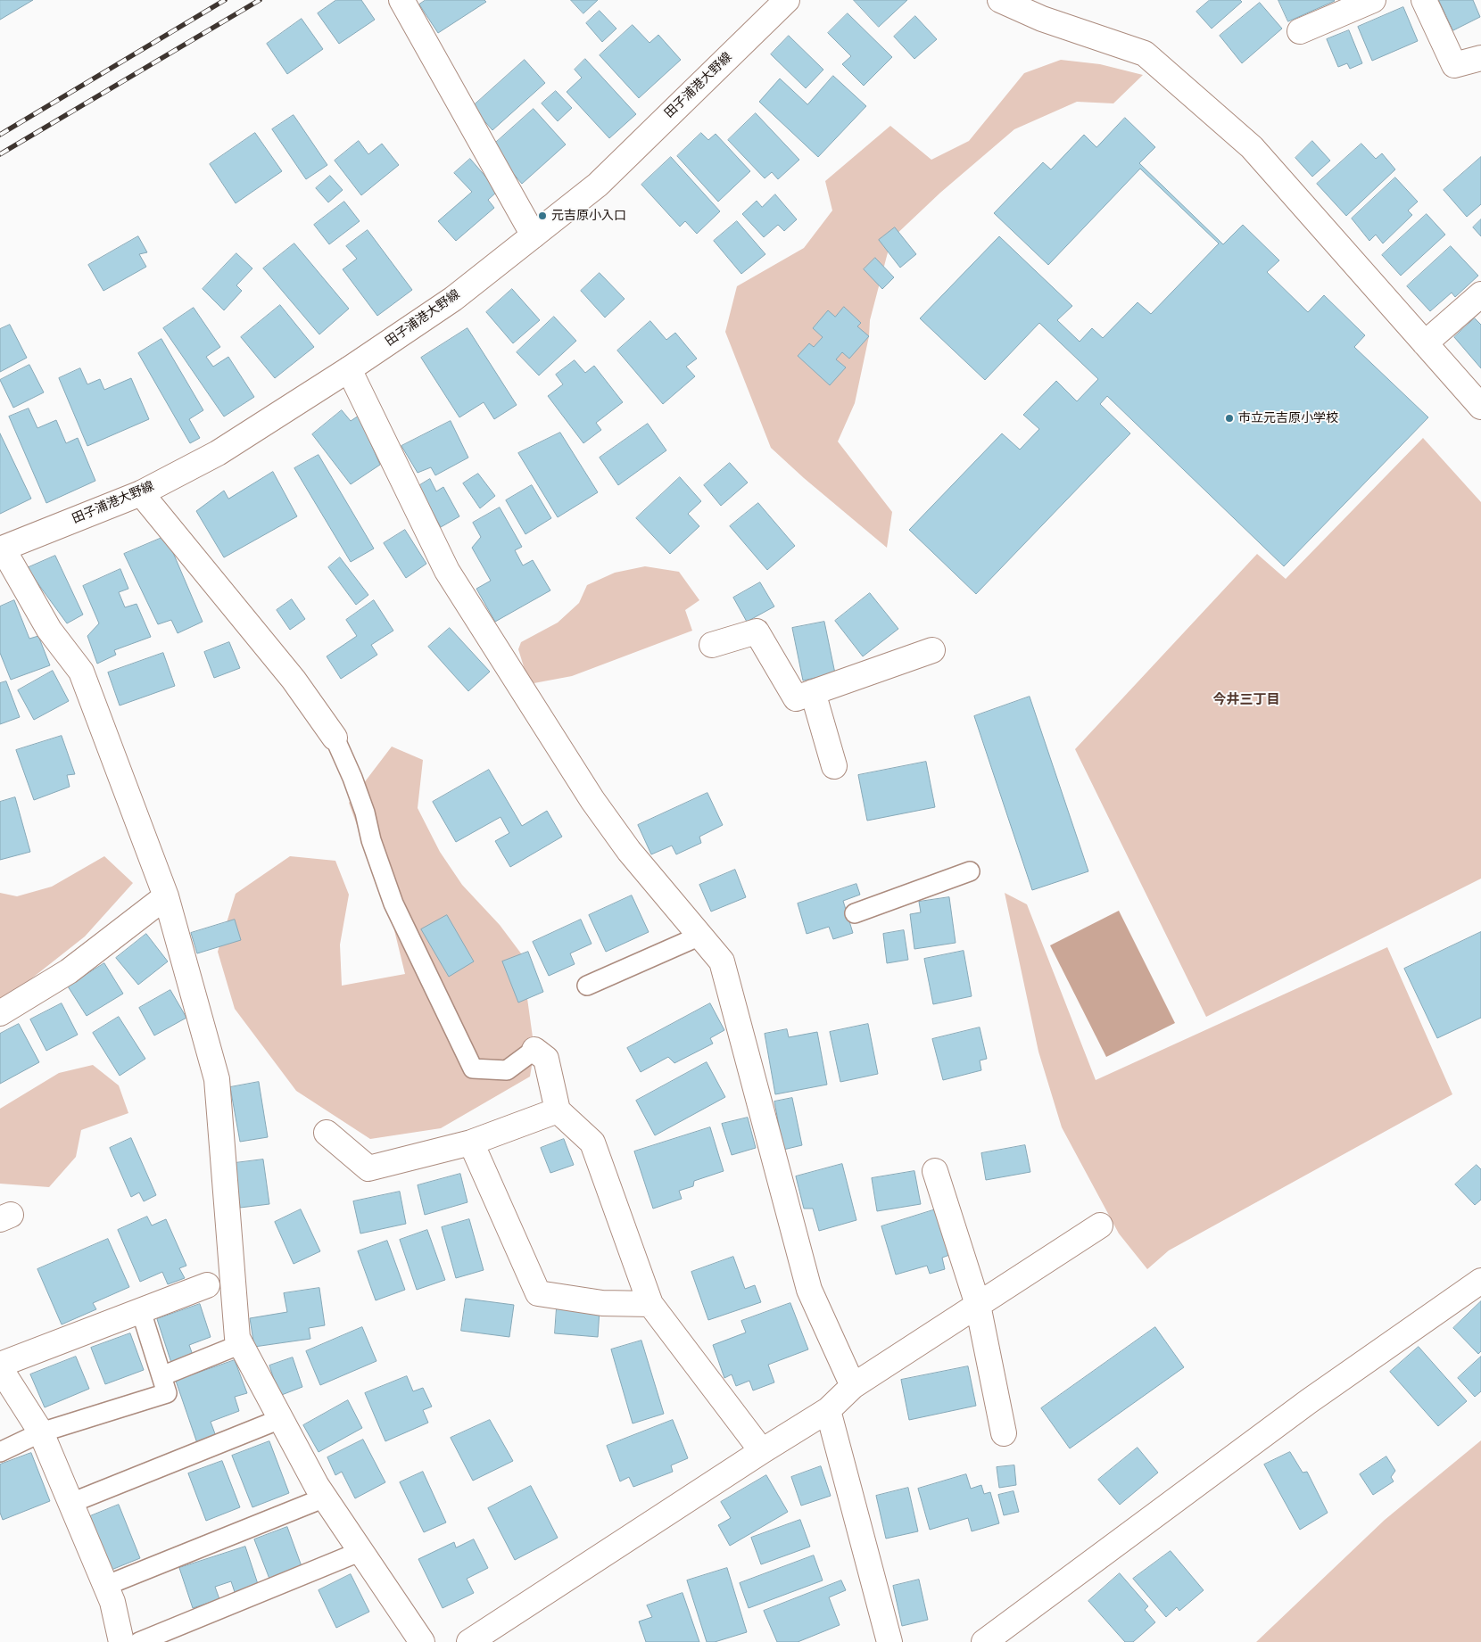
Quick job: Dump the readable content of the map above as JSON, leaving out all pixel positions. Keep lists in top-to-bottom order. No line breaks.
{"streets":{"street":["田子浦港大野線"]},"districts":["今井三丁目"],"places":["元吉原小入口","市立元吉原小学校"]}
